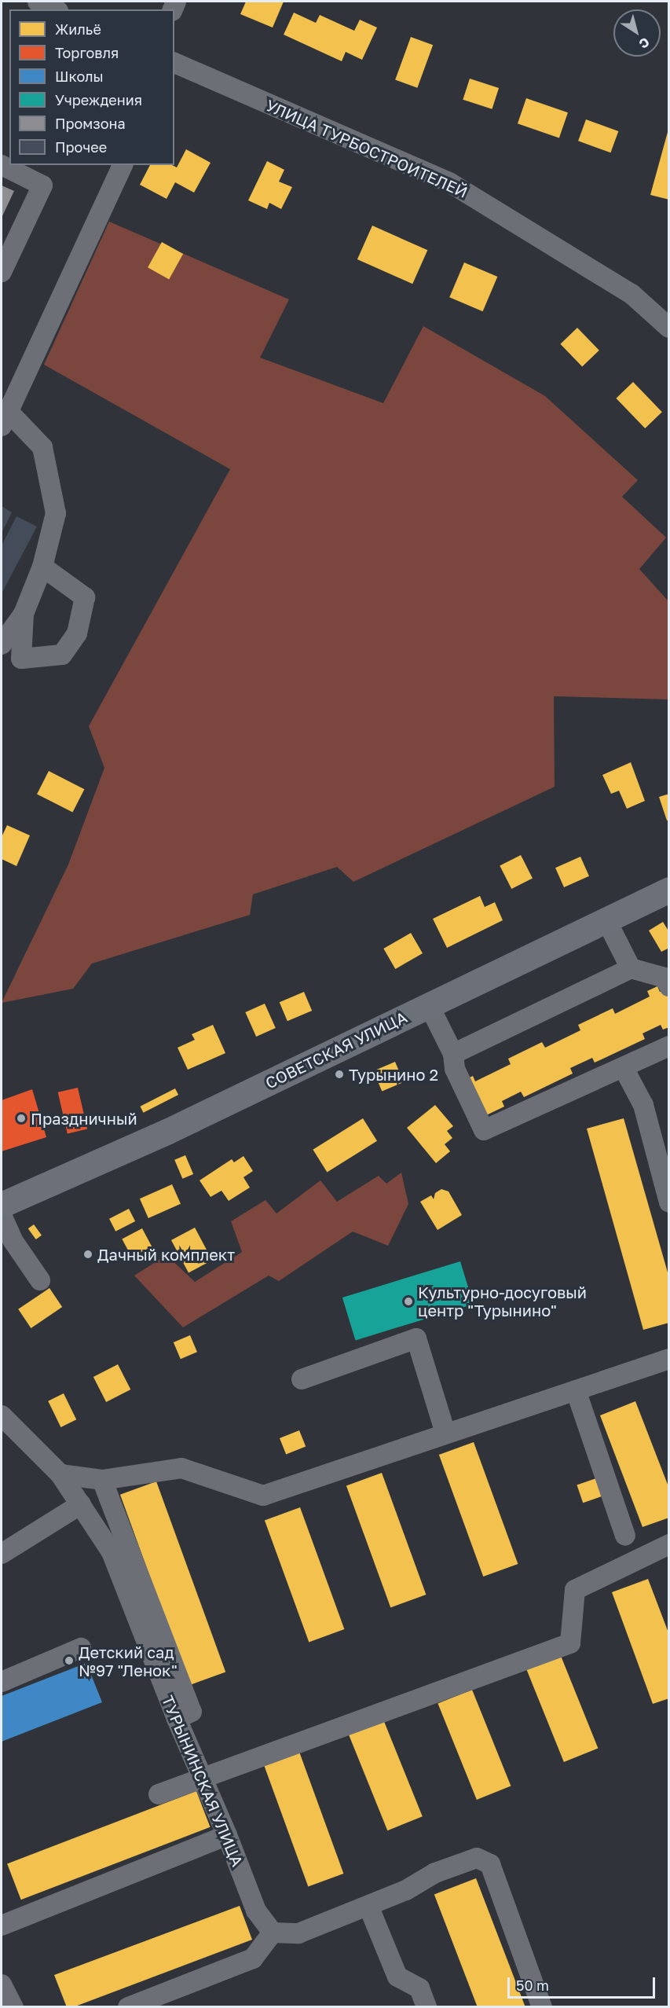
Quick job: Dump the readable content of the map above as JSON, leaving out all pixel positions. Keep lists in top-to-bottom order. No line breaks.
{"streets":{"main road":["СОВЕТСКАЯ УЛИЦА"],"street":["УЛИЦА ТУРБОСТРОИТЕЛЕЙ","ТУРЫНИНСКАЯ УЛИЦА"]},"places":["Турынино 2","Праздничный","Дачный комплект","Культурно-досуговый центр \"Турынино\"","Детский сад №97 \"Ленок\""],"legend":["Жильё","Торговля","Школы","Учреждения","Промзона","Прочее"],"scale_bar":"50 m","north":"bottom right"}
